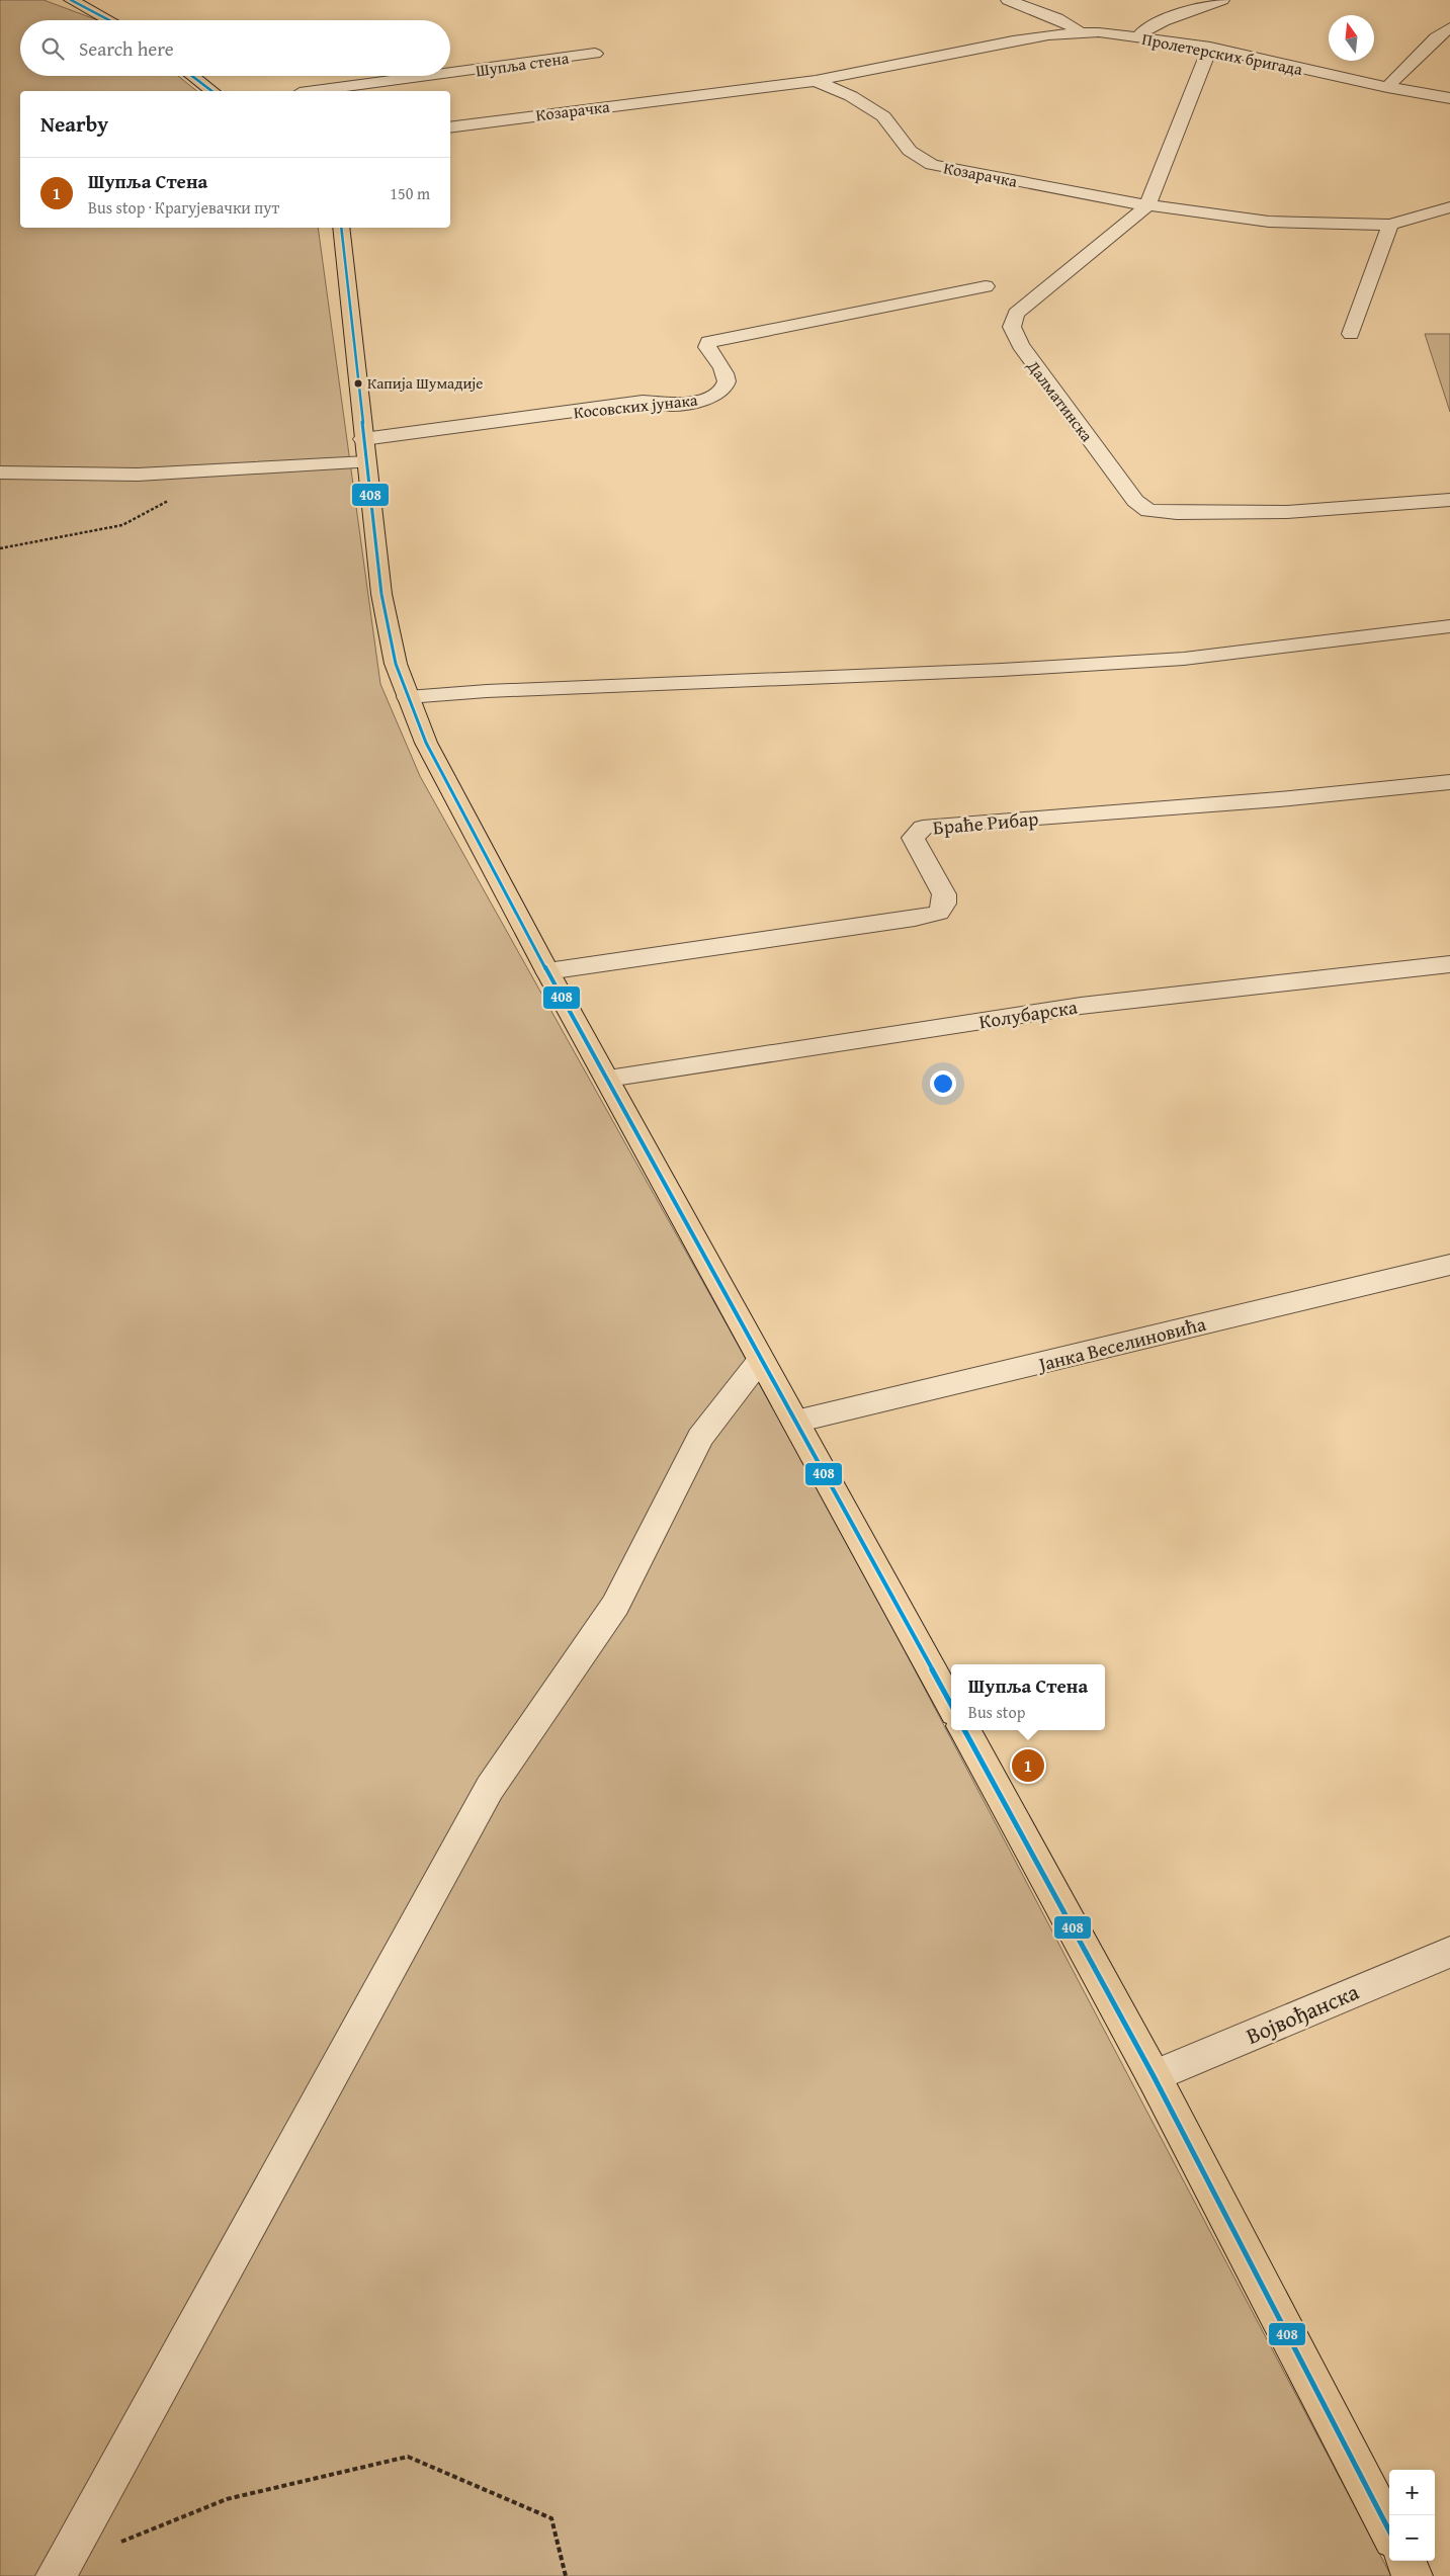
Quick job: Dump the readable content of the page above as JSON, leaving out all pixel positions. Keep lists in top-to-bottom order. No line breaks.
{"streets":{"street":["Пролетерских бригада","Шупља стена","Козарачка","Далматинска","Косовских јунака","Браће Рибар","Колубарска","Јанка Веселиновића","Војвођанска"]},"crossings":[["Пролетерских бригада","Козарачка"],["Пролетерских бригада","Далматинска"],["Козарачка","Далматинска"]],"places":["Капија Шумадије"],"lines":["transit line 408"],"north":"top","page":{"search":"Search here","heading":"Nearby","list":[{"mark":"1","name":"Шупља Стена","note":"Bus stop · Крагујевачки пут","value":"150 m"}],"popup":["Шупља Стена","Bus stop"],"pins":"1","map_buttons":["+","−"]}}
